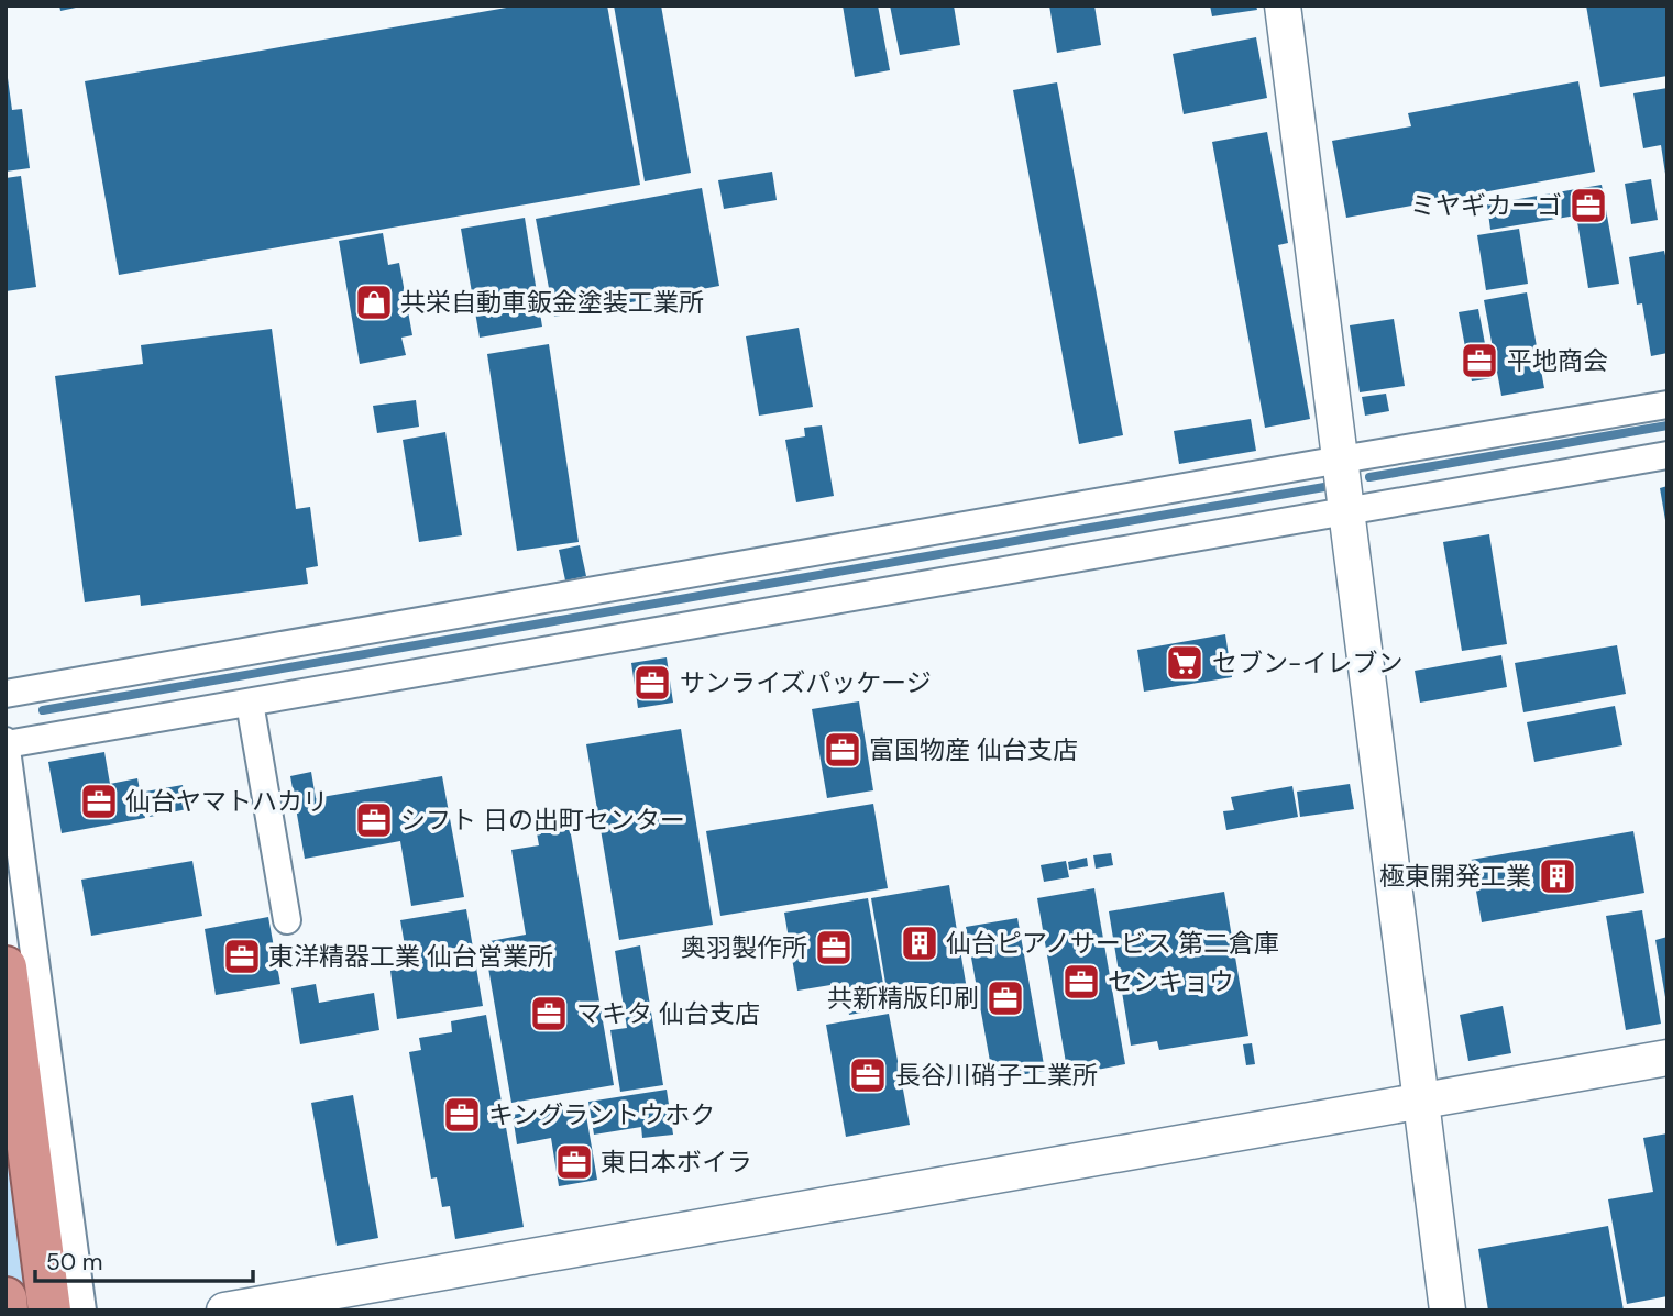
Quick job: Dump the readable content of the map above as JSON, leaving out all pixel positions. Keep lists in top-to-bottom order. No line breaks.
{"places":{"office":["ミヤギカーゴ","平地商会","サンライズパッケージ","富国物産 仙台支店","仙台ヤマトハカリ","シフト 日の出町センター","奥羽製作所","東洋精器工業 仙台営業所","センキョウ","共新精版印刷","マキタ 仙台支店","長谷川硝子工業所","キングラントウホク","東日本ボイラ"],"shop":["共栄自動車鈑金塗装工業所"],"supermarket":["セブン-イレブン"],"building":["極東開発工業","仙台ピアノサービス 第二倉庫"]},"scale_bar":"50 m"}
